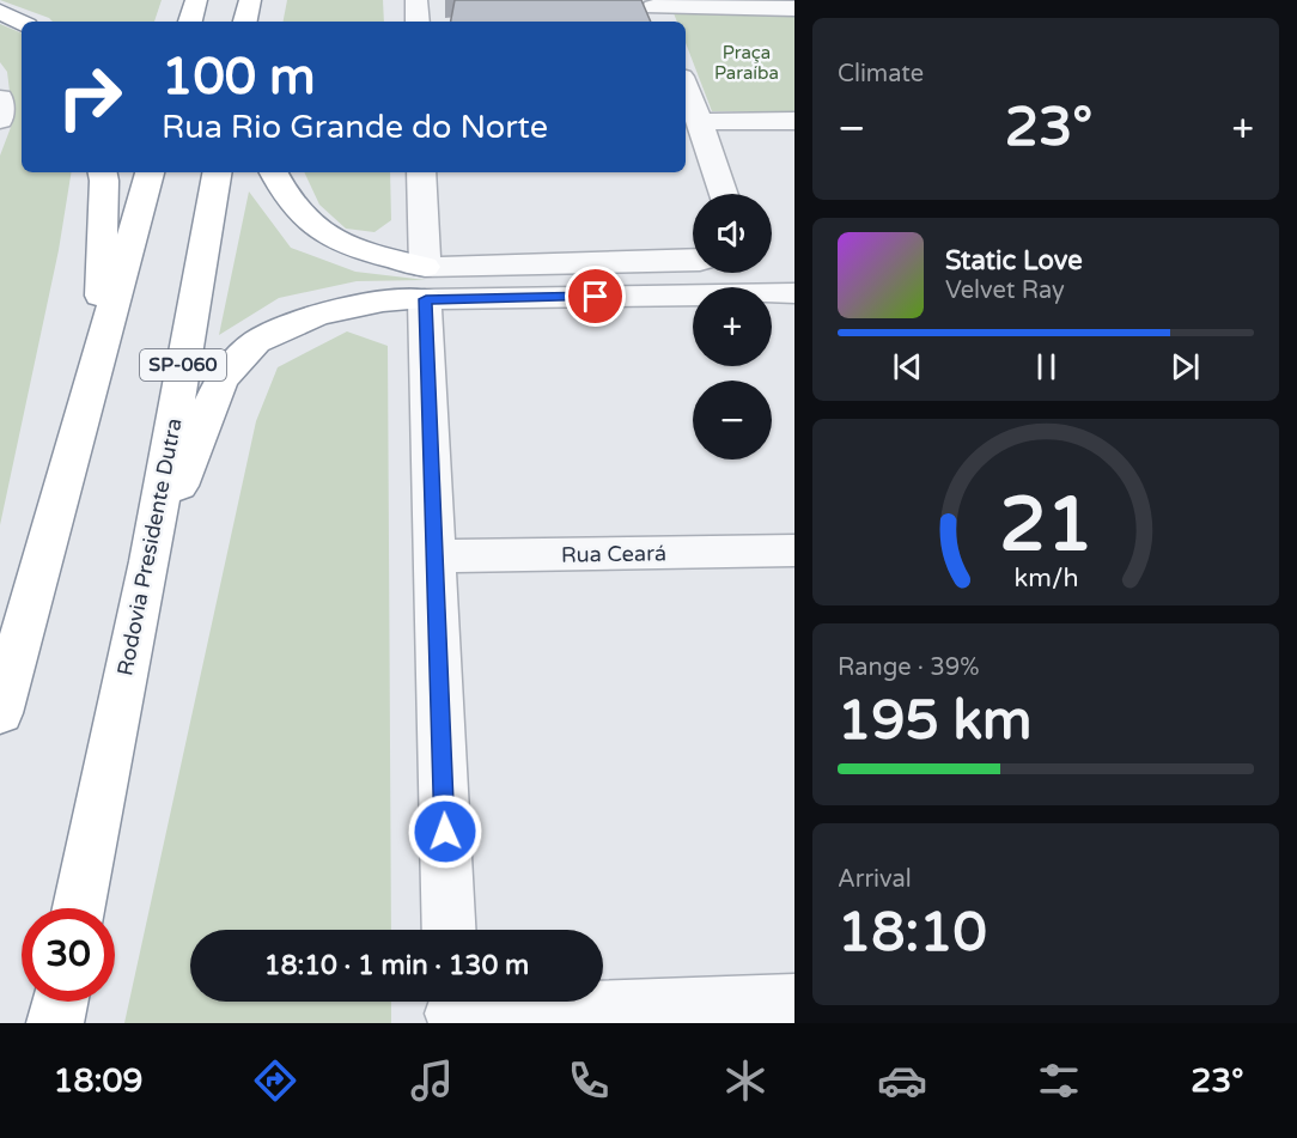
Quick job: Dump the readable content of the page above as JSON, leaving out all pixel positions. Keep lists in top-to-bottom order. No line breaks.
{"streets":{"highway":["SP-060","Rodovia Presidente Dutra"],"street":["Rua Ceará"]},"parks":["Praça Paraíba"],"page":{"tile":["Climate",["Range · 39%","195 km"],["Arrival","18:10"]],"turn":["100 m","Rua Rio Grande do Norte"],"heat":["−","23°","+"],"map_buttons":["+","−"],"song":["Static Love","Velvet Ray"],"limit":"30","trip":"18:10 · 1 min · 130 m","tabs":["18:09","23°"],"gauge":["21","km/h"]}}
